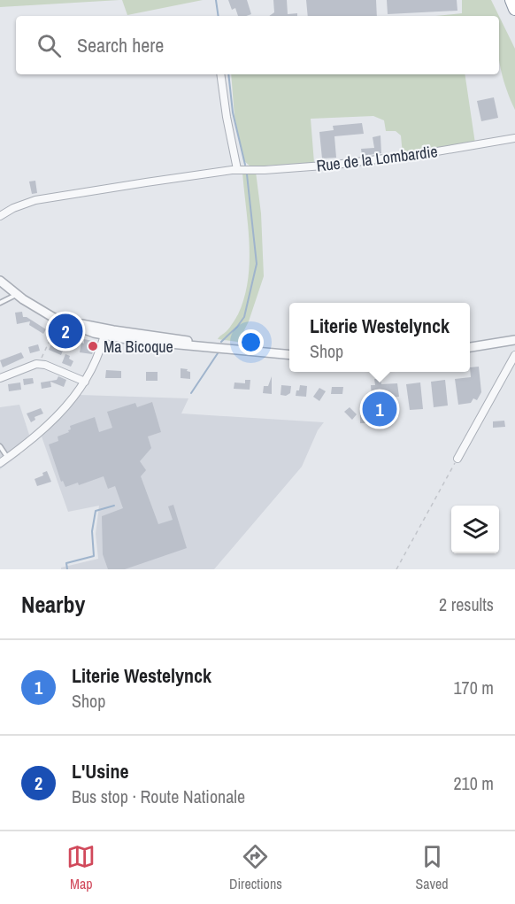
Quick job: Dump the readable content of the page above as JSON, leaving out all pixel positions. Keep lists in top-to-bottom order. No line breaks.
{"streets":{"street":["Rue de la Lombardie"]},"places":["Ma Bicoque"],"page":{"search":"Search here","popup":["Literie Westelynck","Shop"],"pins":["2","1"],"heading":["Nearby","2 results"],"list":[{"mark":"1","name":"Literie Westelynck","note":"Shop","value":"170 m"},{"mark":"2","name":"L'Usine","note":"Bus stop · Route Nationale","value":"210 m"}],"nav":["Map","Directions","Saved"]}}
